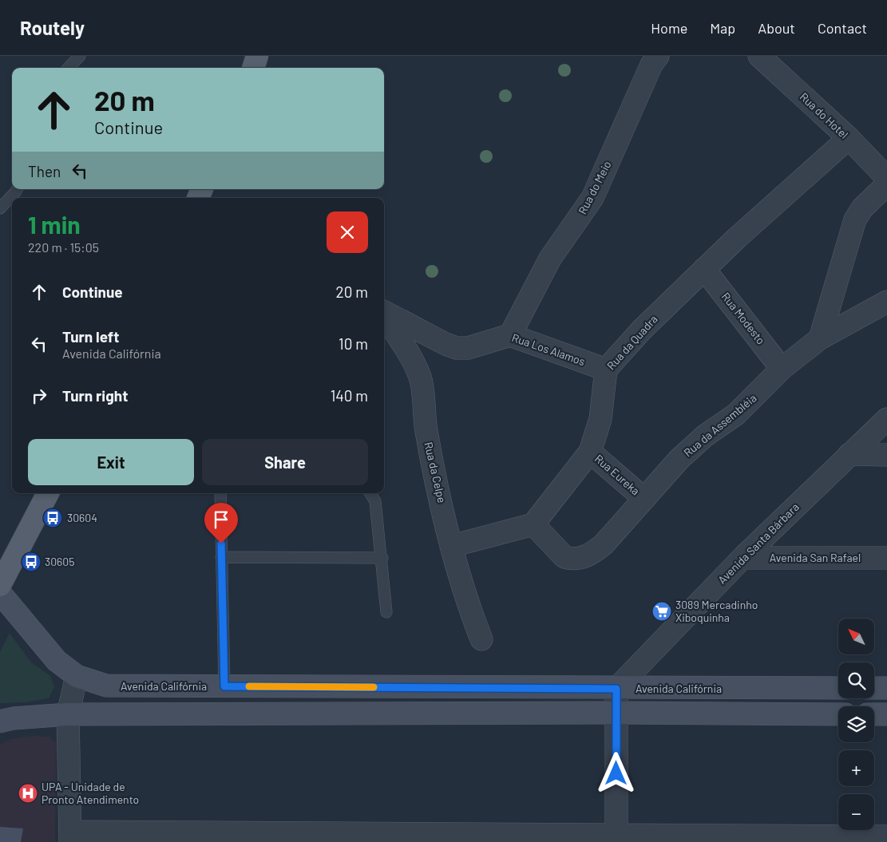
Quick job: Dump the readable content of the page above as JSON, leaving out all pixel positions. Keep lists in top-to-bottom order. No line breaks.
{"streets":{"street":["Rua do Hotel","Rua do Meio","Rua Modesto","Rua da Quadra","Rua Los Alamos","Rua da Assembléia","Rua da Celpe","Rua Eureka","Avenida Santa Bárbara","Avenida San Rafael","Avenida Califórnia"]},"crossings":[["Rua do Hotel","Rua da Quadra"],["Rua do Meio","Rua Los Alamos"],["Rua Modesto","Rua da Quadra"],["Rua Modesto","Rua da Assembléia"],["Rua da Quadra","Rua Los Alamos"],["Rua da Quadra","Rua da Assembléia"],["Rua da Quadra","Rua Eureka"],["Rua da Assembléia","Rua Eureka"],["Avenida Santa Bárbara","Avenida San Rafael"],["Avenida Santa Bárbara","Avenida Califórnia"]],"places":{"bus stop":["30604","30605"],"supermarket":["3089 Mercadinho Xiboquinha"],"hospital":["UPA - Unidade de Pronto Atendimento"]},"north":"top left","page":{"header":"Routely","nav":["Home","Map","About","Contact"],"turn":["20 m","Continue"],"then":"Then","heading":["1 min","220 m · 15:05"],"list":[{"name":"Continue","value":"20 m"},{"name":"Turn left","note":"Avenida Califórnia","value":"10 m"},{"name":"Turn right","value":"140 m"}],"buttons":["Exit","Share"],"map_buttons":["+","−"]}}
